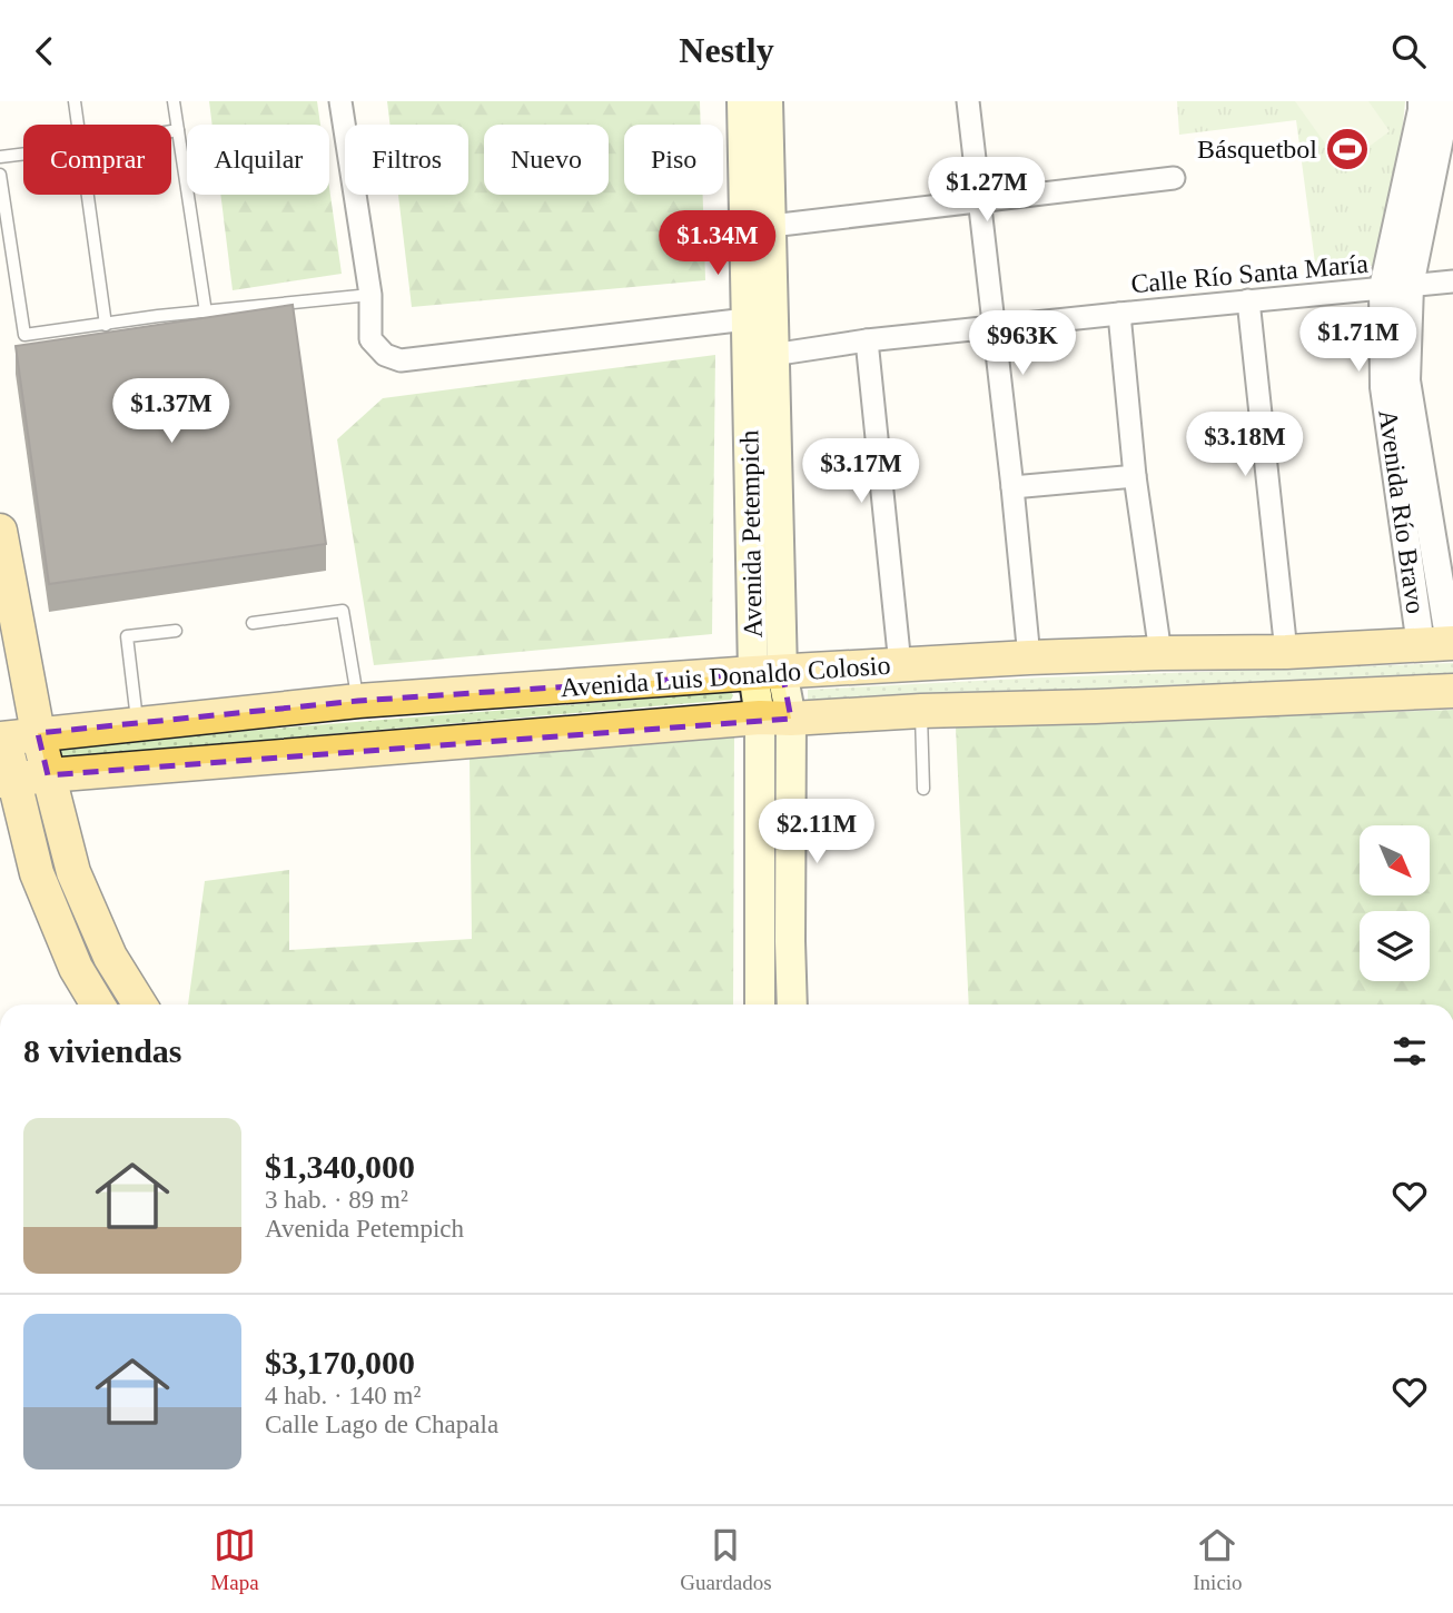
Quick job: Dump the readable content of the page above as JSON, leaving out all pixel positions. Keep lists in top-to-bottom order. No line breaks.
{"streets":{"main road":["Avenida Petempich","Avenida Luis Donaldo Colosio"],"street":["Calle Río Santa María","Avenida Río Bravo"]},"crossings":[["Calle Río Santa María","Avenida Río Bravo"],["Calle Río Santa María","Avenida Petempich"],["Avenida Río Bravo","Avenida Luis Donaldo Colosio"],["Avenida Petempich","Avenida Luis Donaldo Colosio"]],"places":{"sports":["Básquetbol"]},"north":"bottom right","page":{"header":"Nestly","chip":["Comprar","Alquilar","Filtros","Nuevo","Piso"],"price":["$1.27M","$1.34M","$1.71M","$963K","$1.37M","$3.18M","$3.17M","$2.11M"],"heading":"8 viviendas","list":[{"name":"$1,340,000","note":"3 hab. · 89 m² · Avenida Petempich"},{"name":"$3,170,000","note":"4 hab. · 140 m² · Calle Lago de Chapala"}],"tabs":["Mapa","Guardados","Inicio"]}}
